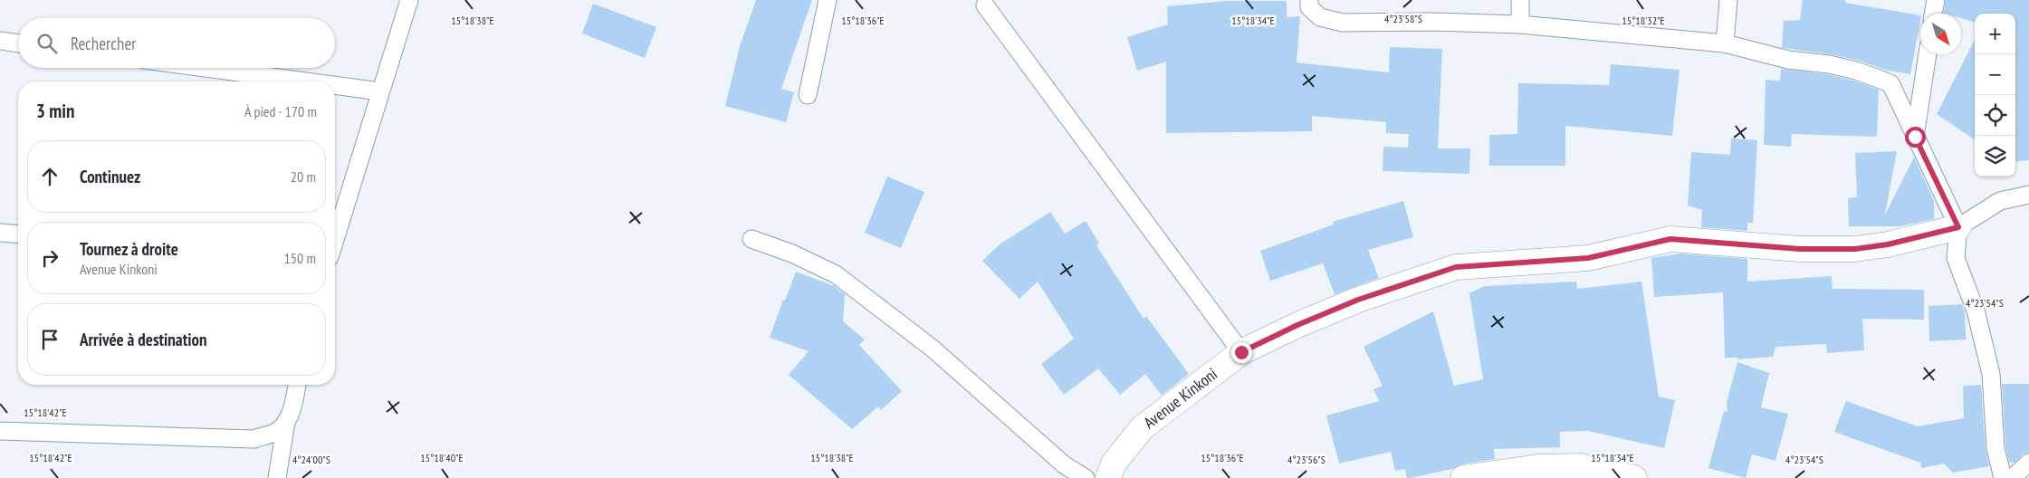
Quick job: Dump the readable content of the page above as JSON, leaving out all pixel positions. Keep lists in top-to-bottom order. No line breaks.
{"streets":{"street":["Avenue Kinkoni"]},"north":"bottom right","page":{"map_buttons":["+","−"],"search":"Rechercher","heading":["3 min","À pied · 170 m"],"list":[["Continuez","20 m"],["Tournez à droite","Avenue Kinkoni","150 m"],"Arrivée à destination"]},"coordinates":["4°23'58\"S","15°18'38\"E","15°18'36\"E","15°18'34\"E","15°18'32\"E","4°23'54\"S","15°18'42\"E","15°18'40\"E","4°24'00\"S","4°23'56\"S"]}
